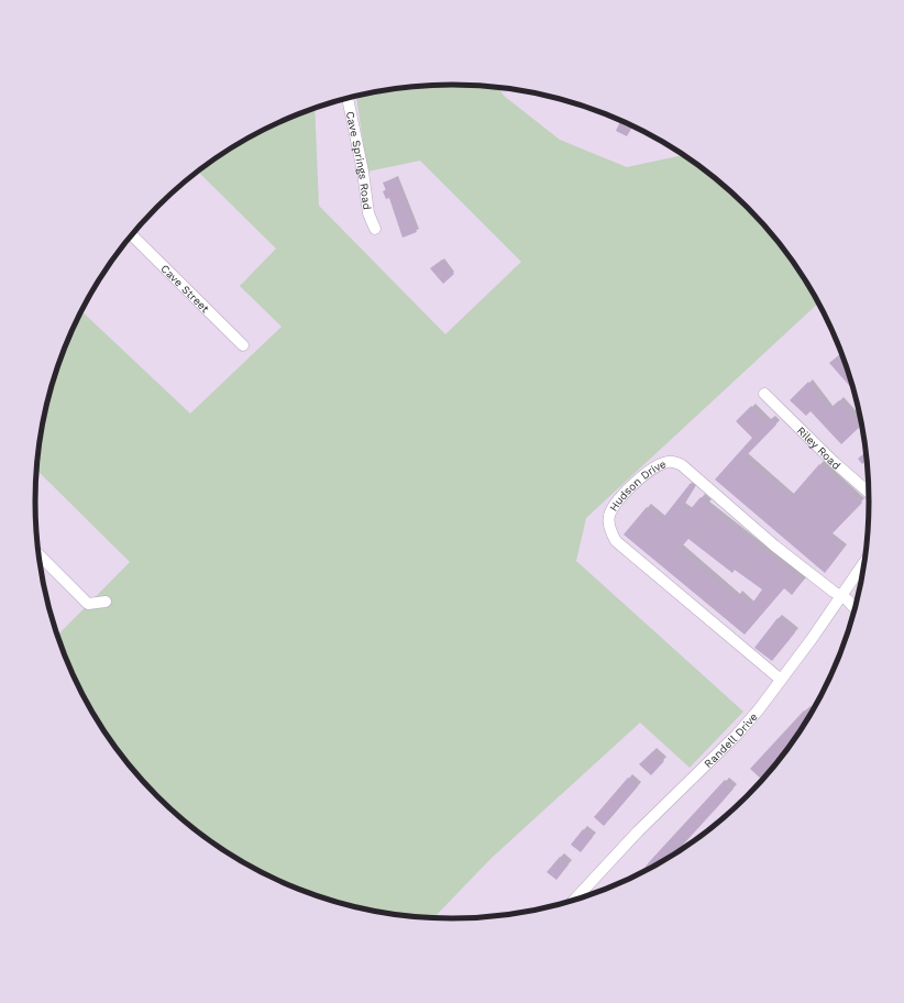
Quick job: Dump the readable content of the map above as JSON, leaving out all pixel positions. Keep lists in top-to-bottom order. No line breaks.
{"streets":{"street":["Cave Springs Road","Cave Street","Riley Road","Hudson Drive","Randell Drive"]},"crossings":[["Hudson Drive","Randell Drive"]]}
